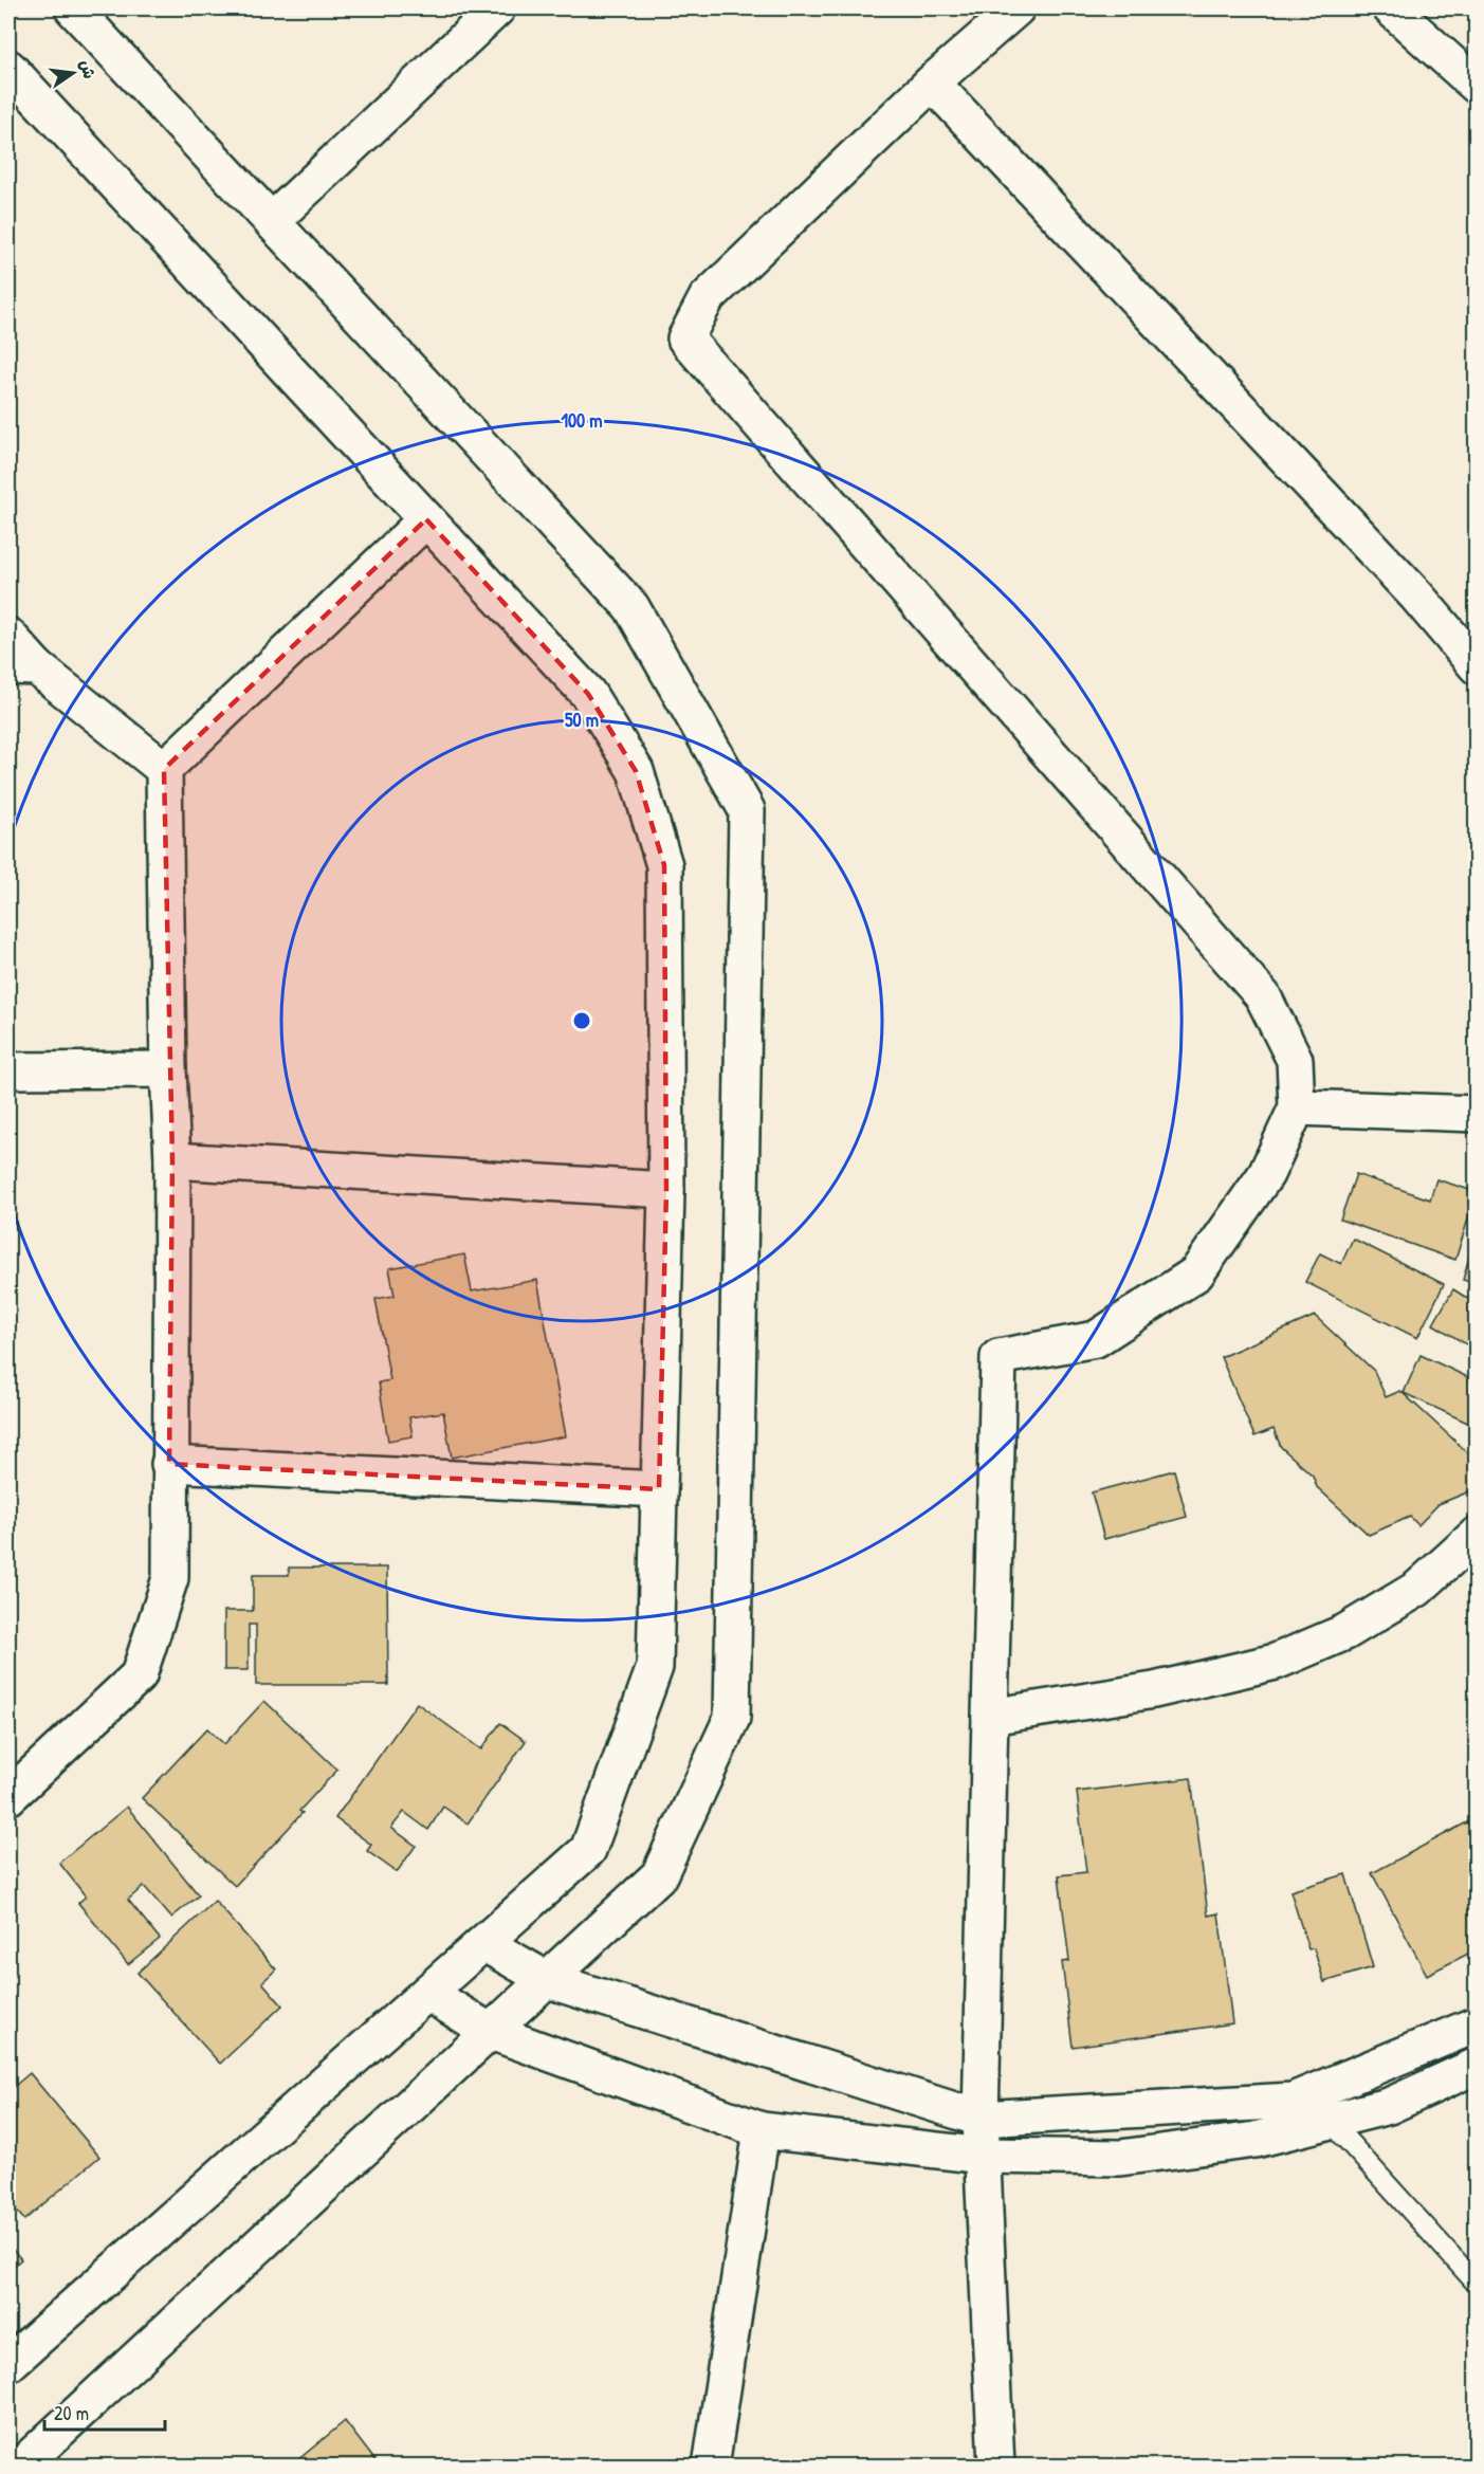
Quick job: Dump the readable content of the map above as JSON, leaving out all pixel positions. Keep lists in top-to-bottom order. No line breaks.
{"scale_bar":"20 m","north":"right","rings":["100 m","50 m"]}
